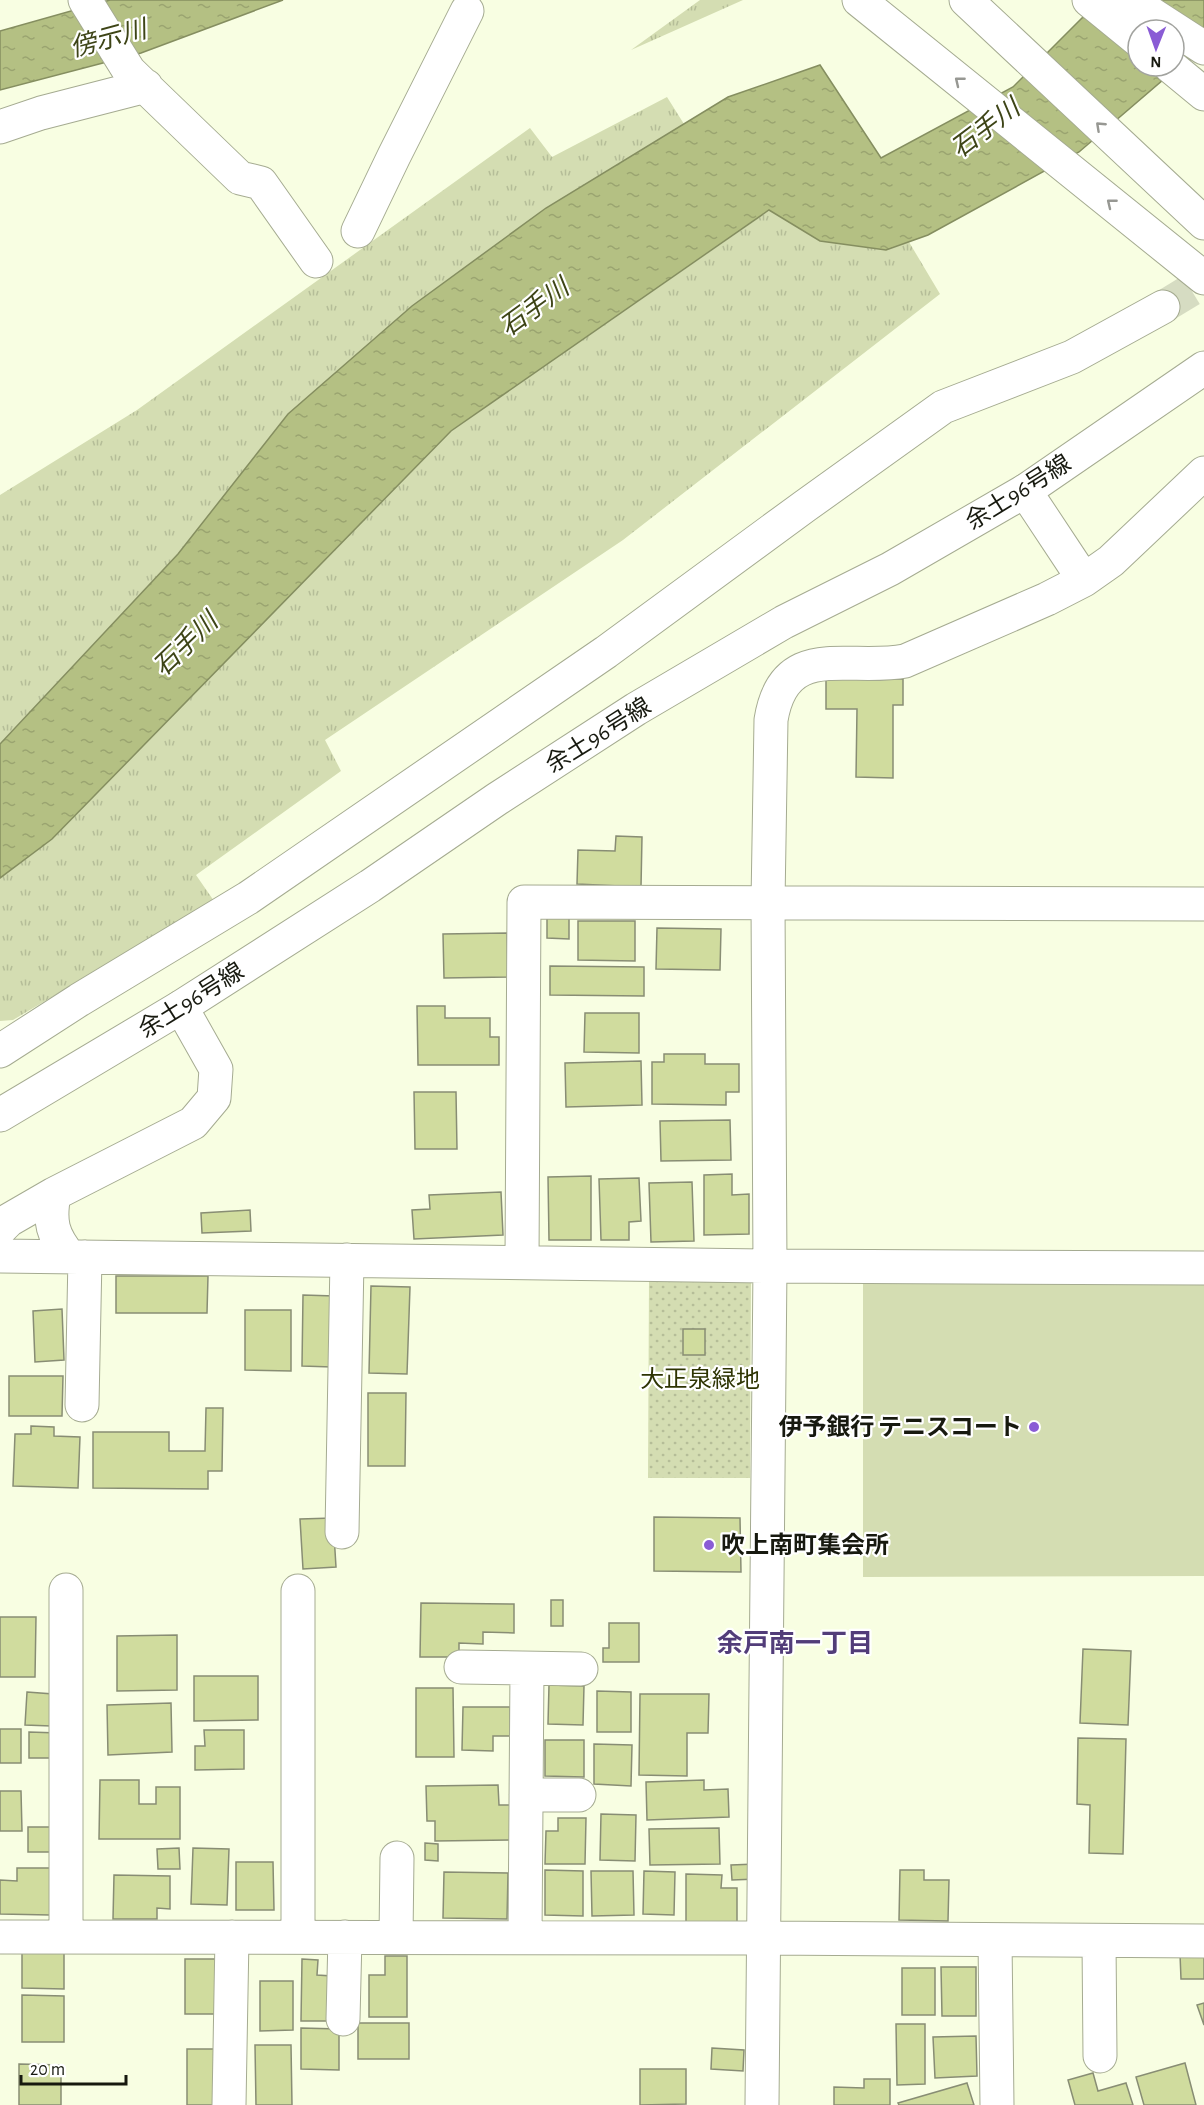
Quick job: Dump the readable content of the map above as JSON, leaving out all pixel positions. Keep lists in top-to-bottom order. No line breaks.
{"streets":{"main road":["余土96号線"]},"districts":["余戸南一丁目"],"water":["傍示川","石手川"],"parks":["大正泉緑地"],"places":["伊予銀行 テニスコート","吹上南町集会所"],"scale_bar":"20 m","north":"bottom"}
